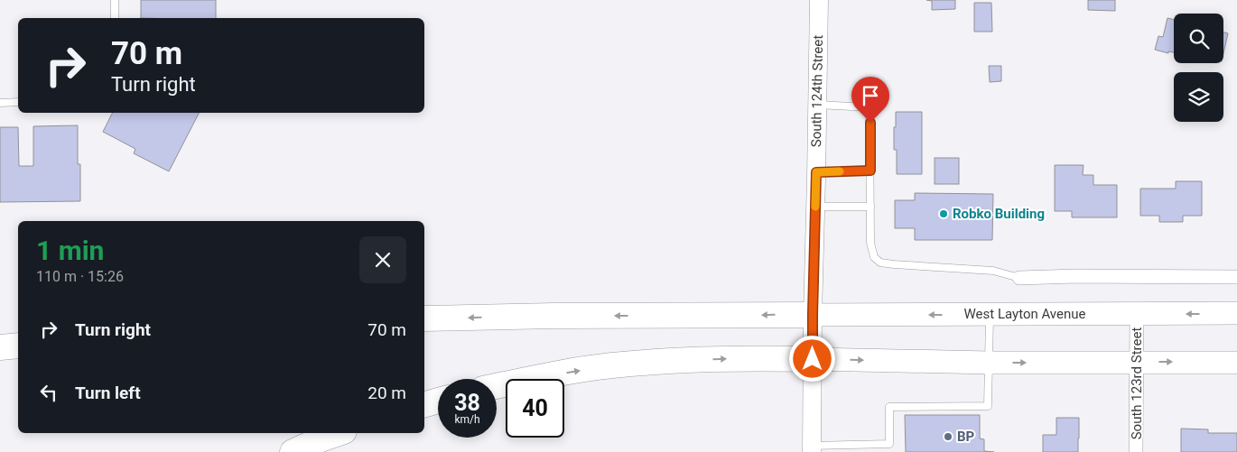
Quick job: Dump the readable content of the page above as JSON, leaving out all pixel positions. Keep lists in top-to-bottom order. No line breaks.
{"streets":{"main road":["West Layton Avenue"],"street":["South 124th Street","South 123rd Street"]},"crossings":[["South 124th Street","West Layton Avenue"],["West Layton Avenue","South 123rd Street"]],"places":["Robko Building","BP"],"page":{"turn":["70 m","Turn right"],"heading":["1 min","110 m · 15:26"],"list":[{"name":"Turn right","value":"70 m"},{"name":"Turn left","value":"20 m"}],"speed":"38 km/h","limit":"40"}}
